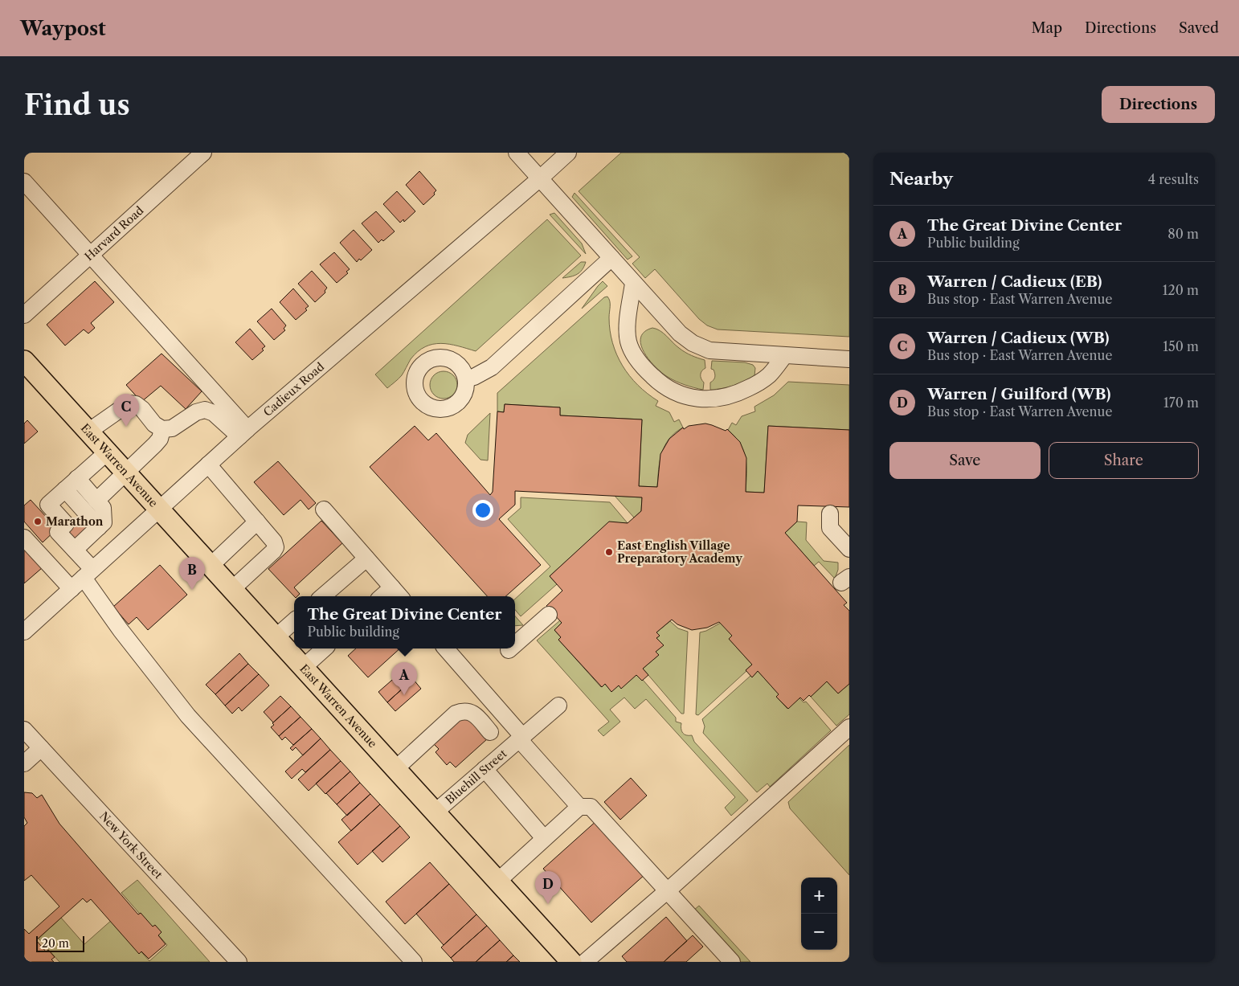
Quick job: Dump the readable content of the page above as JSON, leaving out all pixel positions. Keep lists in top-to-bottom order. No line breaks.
{"streets":{"main road":["East Warren Avenue"],"street":["Harvard Road","Cadieux Road","Bluehill Street","New York Street"]},"crossings":[["Cadieux Road","East Warren Avenue"],["East Warren Avenue","Bluehill Street"]],"places":["Marathon","East English Village Preparatory Academy"],"scale_bar":"20 m","page":{"header":"Waypost","nav":["Map","Directions","Saved"],"buttons":["Directions",["Save","Share"]],"title":"Find us","heading":["Nearby","4 results"],"list":[{"mark":"A","name":"The Great Divine Center","note":"Public building","value":"80 m"},{"mark":"B","name":"Warren / Cadieux (EB)","note":"Bus stop · East Warren Avenue","value":"120 m"},{"mark":"C","name":"Warren / Cadieux (WB)","note":"Bus stop · East Warren Avenue","value":"150 m"},{"mark":"D","name":"Warren / Guilford (WB)","note":"Bus stop · East Warren Avenue","value":"170 m"}],"pins":["C","B","A","D"],"popup":["The Great Divine Center","Public building"],"map_buttons":["+","−"],"scale":"20 m"}}
